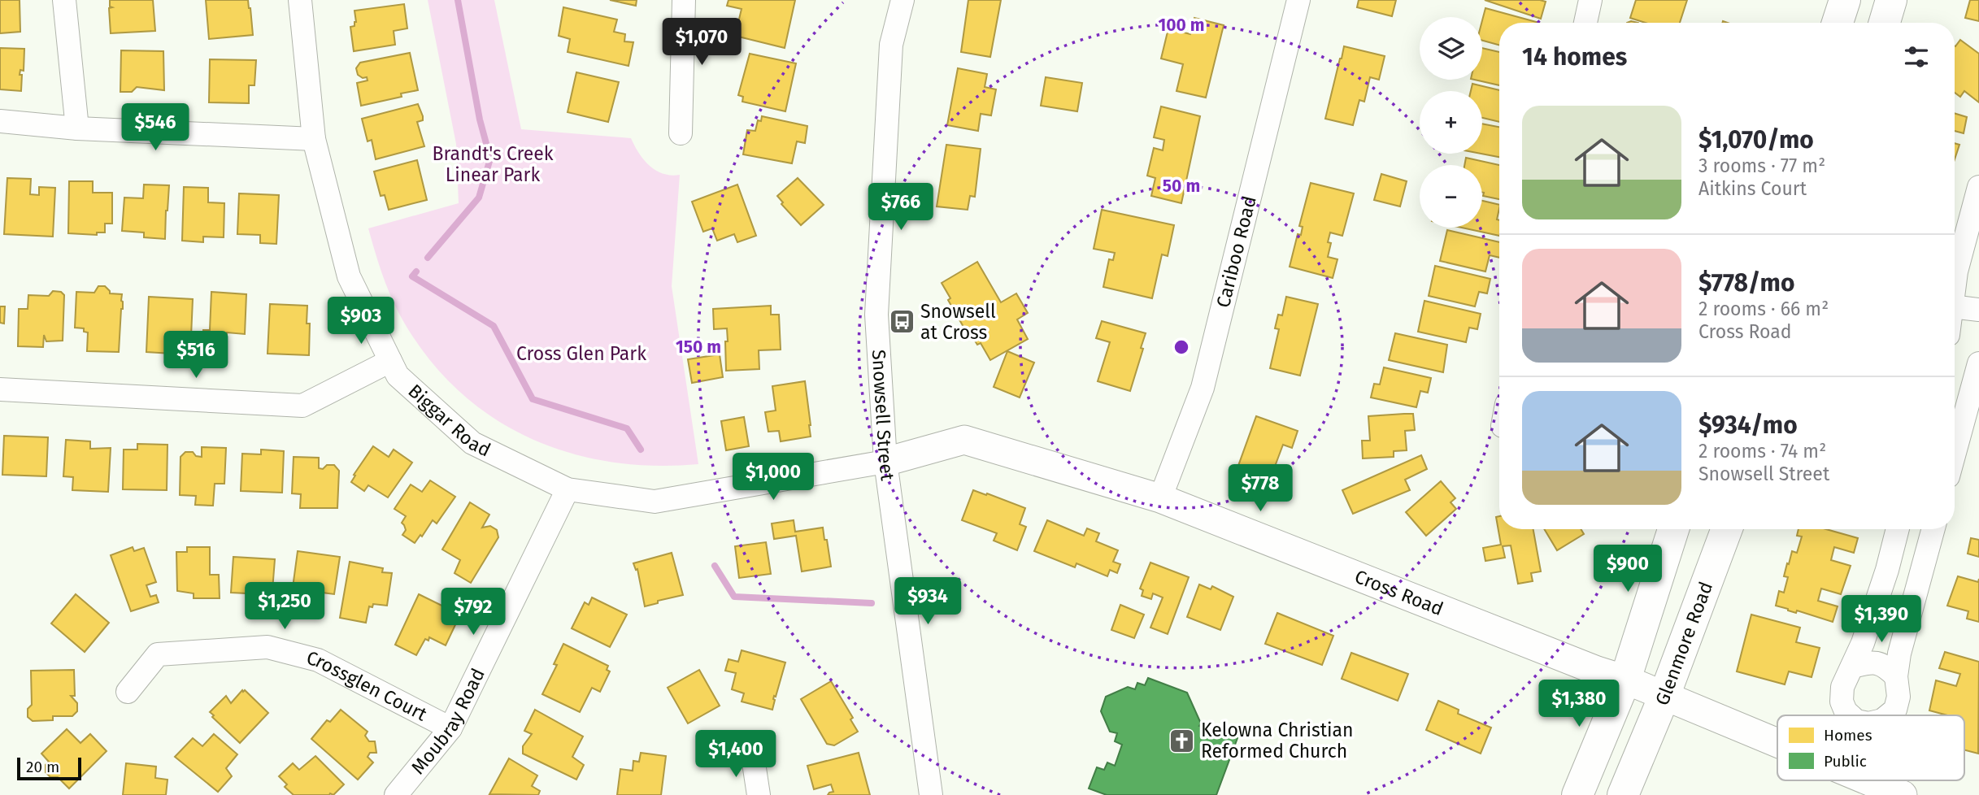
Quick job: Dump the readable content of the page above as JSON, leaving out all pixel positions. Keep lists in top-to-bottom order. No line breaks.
{"streets":{"main road":["Glenmore Road"],"street":["Cariboo Road","Snowsell Street","Biggar Road","Cross Road","Crossglen Court","Moubray Road"]},"crossings":[["Cariboo Road","Cross Road"],["Snowsell Street","Biggar Road"],["Snowsell Street","Cross Road"],["Biggar Road","Cross Road"],["Biggar Road","Moubray Road"],["Cross Road","Glenmore Road"],["Crossglen Court","Moubray Road"]],"parks":["Brandt's Creek Linear Park","Cross Glen Park"],"places":{"bus stop":["Snowsell at Cross"],"church":["Kelowna Christian Reformed Church"]},"legend":["Homes","Public"],"scale_bar":"20 m","page":{"map_buttons":["+","−"],"price":["$1,070","$546","$766","$903","$516","$1,000","$778","$900","$934","$1,250","$792","$1,390","$1,380","$1,400"],"heading":"14 homes","list":[{"name":"$1,070/mo","note":"3 rooms · 77 m² · Aitkins Court"},{"name":"$778/mo","note":"2 rooms · 66 m² · Cross Road"},{"name":"$934/mo","note":"2 rooms · 74 m² · Snowsell Street"}],"scale":"20 m"},"rings":["100 m","50 m","150 m"]}
